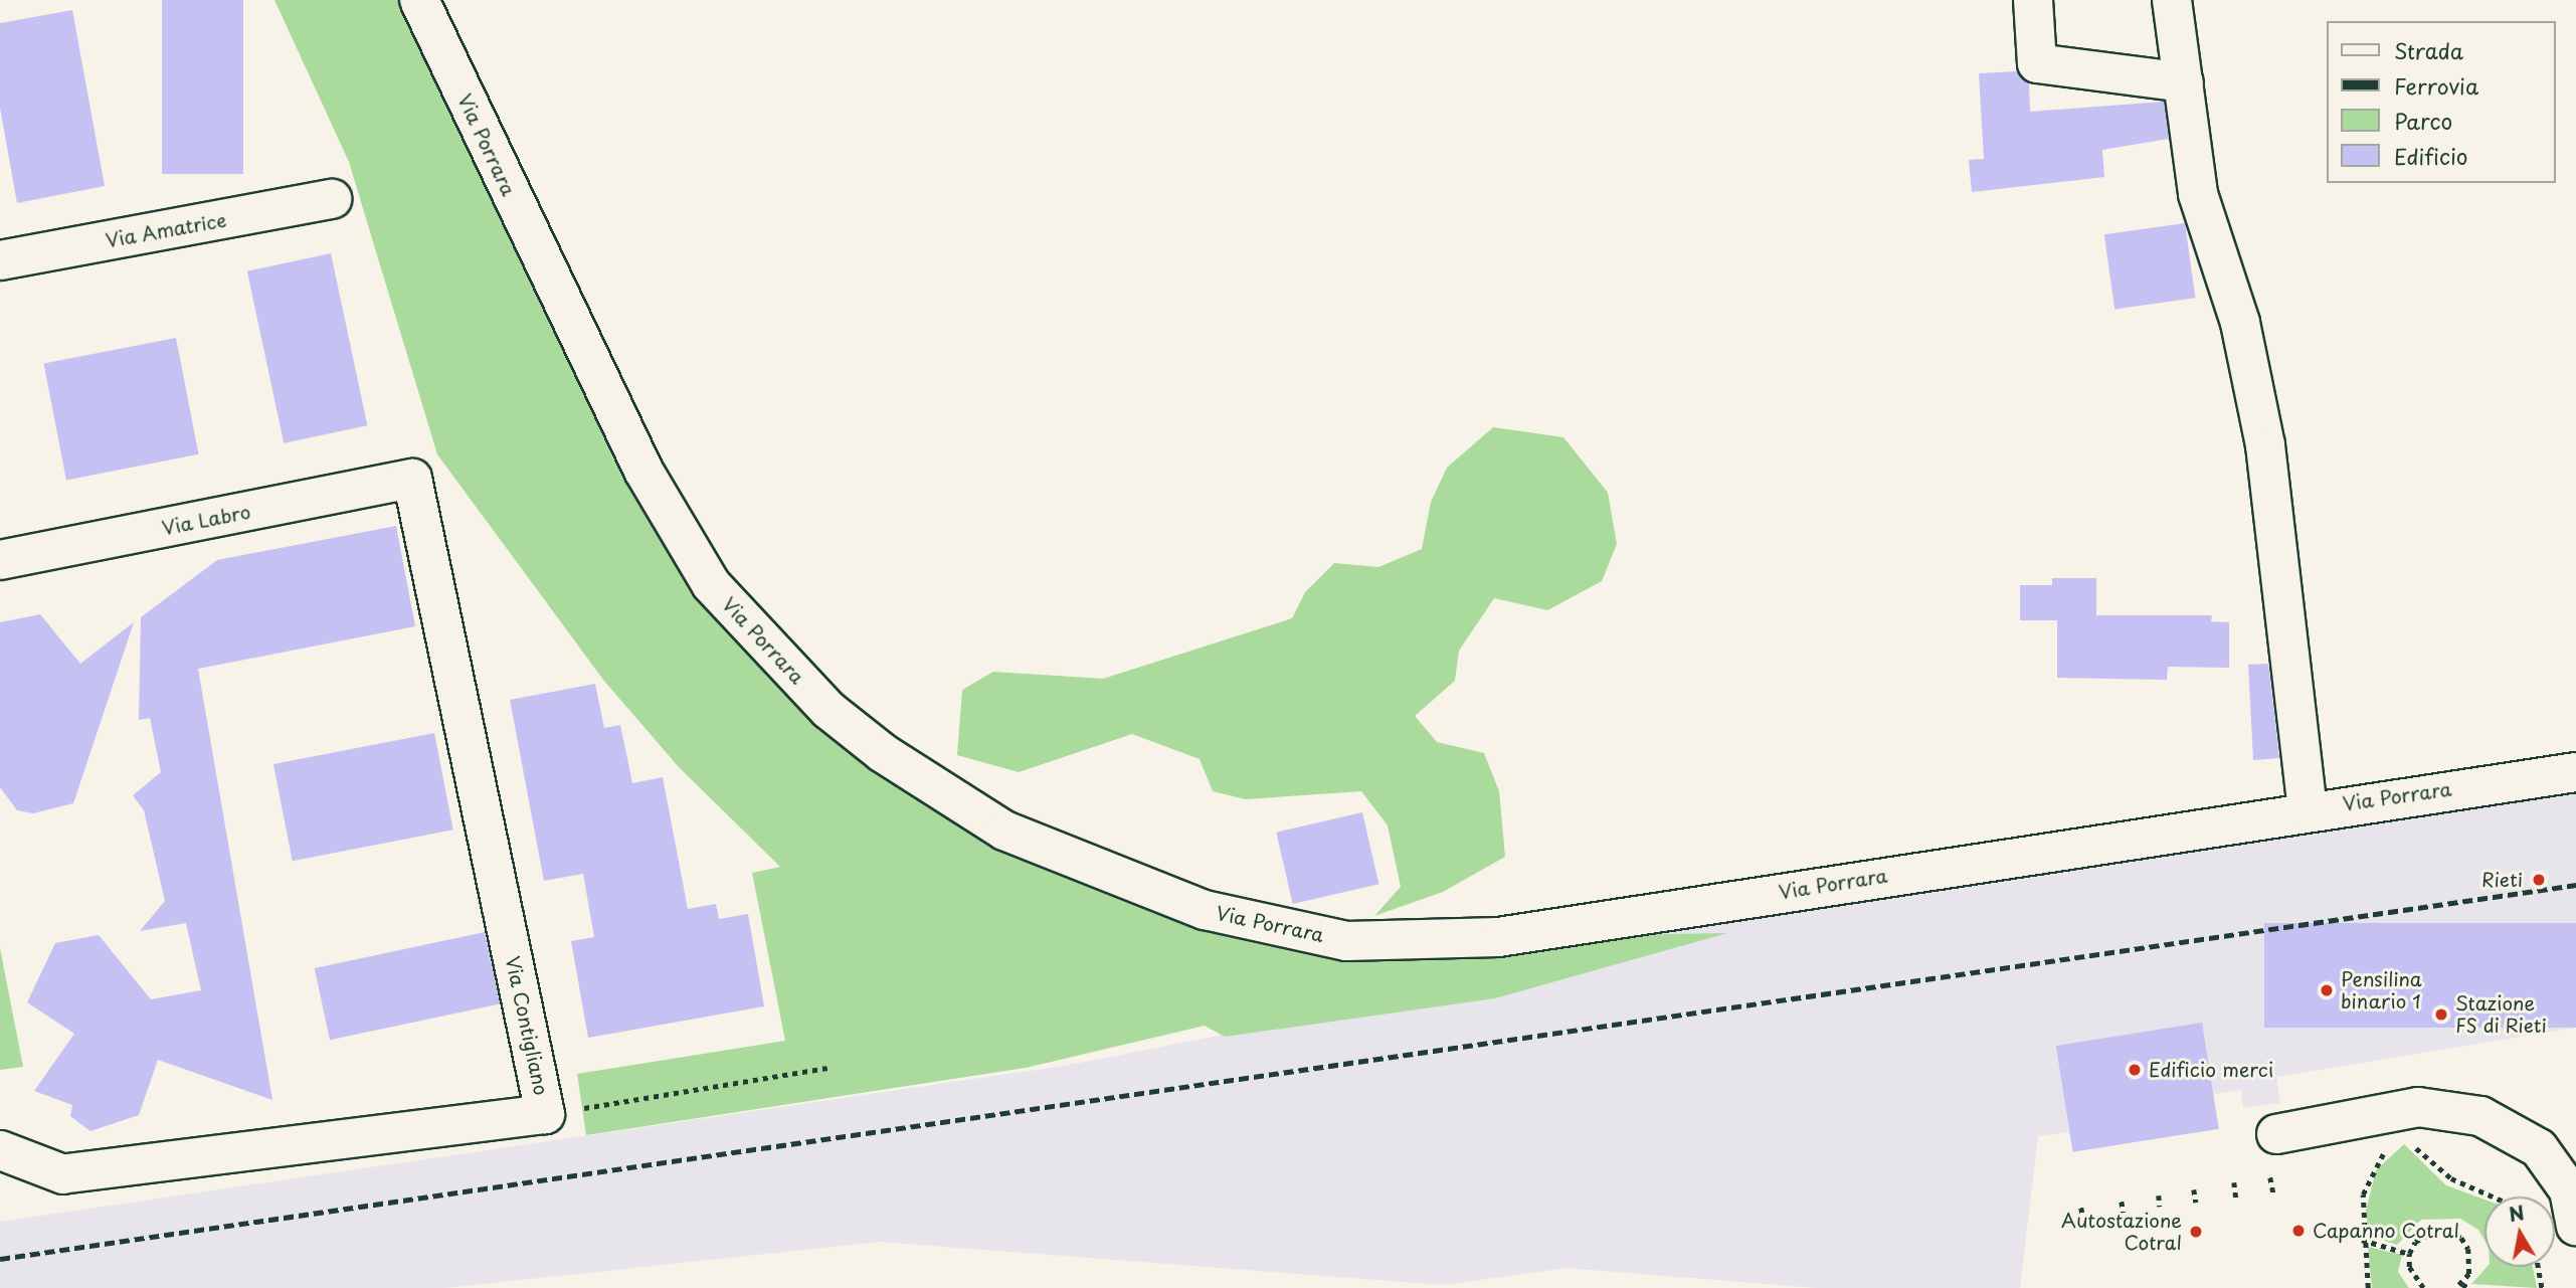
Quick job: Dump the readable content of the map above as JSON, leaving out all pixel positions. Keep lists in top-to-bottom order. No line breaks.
{"streets":{"street":["Via Porrara","Via Amatrice","Via Labro","Via Contigliano"]},"crossings":[["Via Labro","Via Contigliano"]],"places":["Rieti","Pensilina binario 1","Stazione FS di Rieti","Edificio merci","Capanno Cotral","Autostazione Cotral"],"legend":["Strada","Ferrovia","Parco","Edificio"],"north":"top"}
